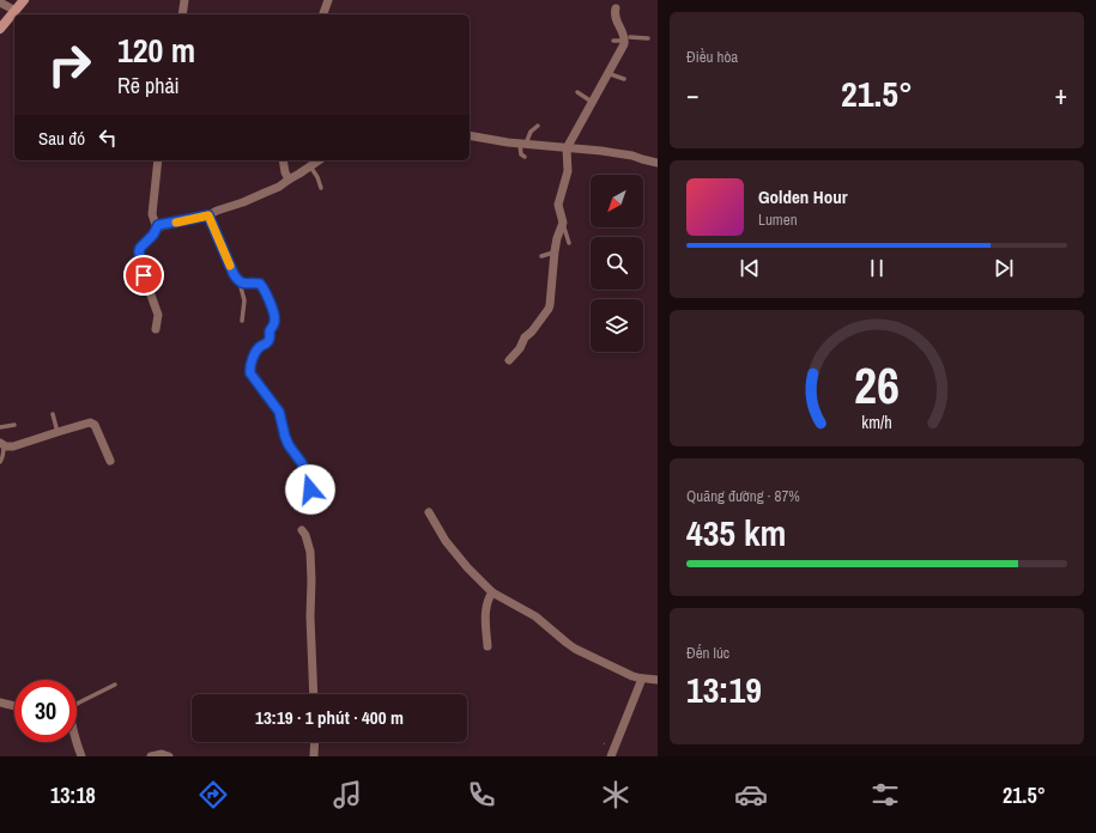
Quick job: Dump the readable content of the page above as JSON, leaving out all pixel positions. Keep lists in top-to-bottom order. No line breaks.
{"north":"bottom left","page":{"tile":["Điều hòa",["Quãng đường · 87%","435 km"],["Đến lúc","13:19"]],"turn":["120 m","Rẽ phải"],"heat":["−","21.5°","+"],"then":"Sau đó","song":["Golden Hour","Lumen"],"limit":"30","trip":"13:19 · 1 phút · 400 m","tabs":["13:18","21.5°"],"gauge":["26","km/h"]}}
